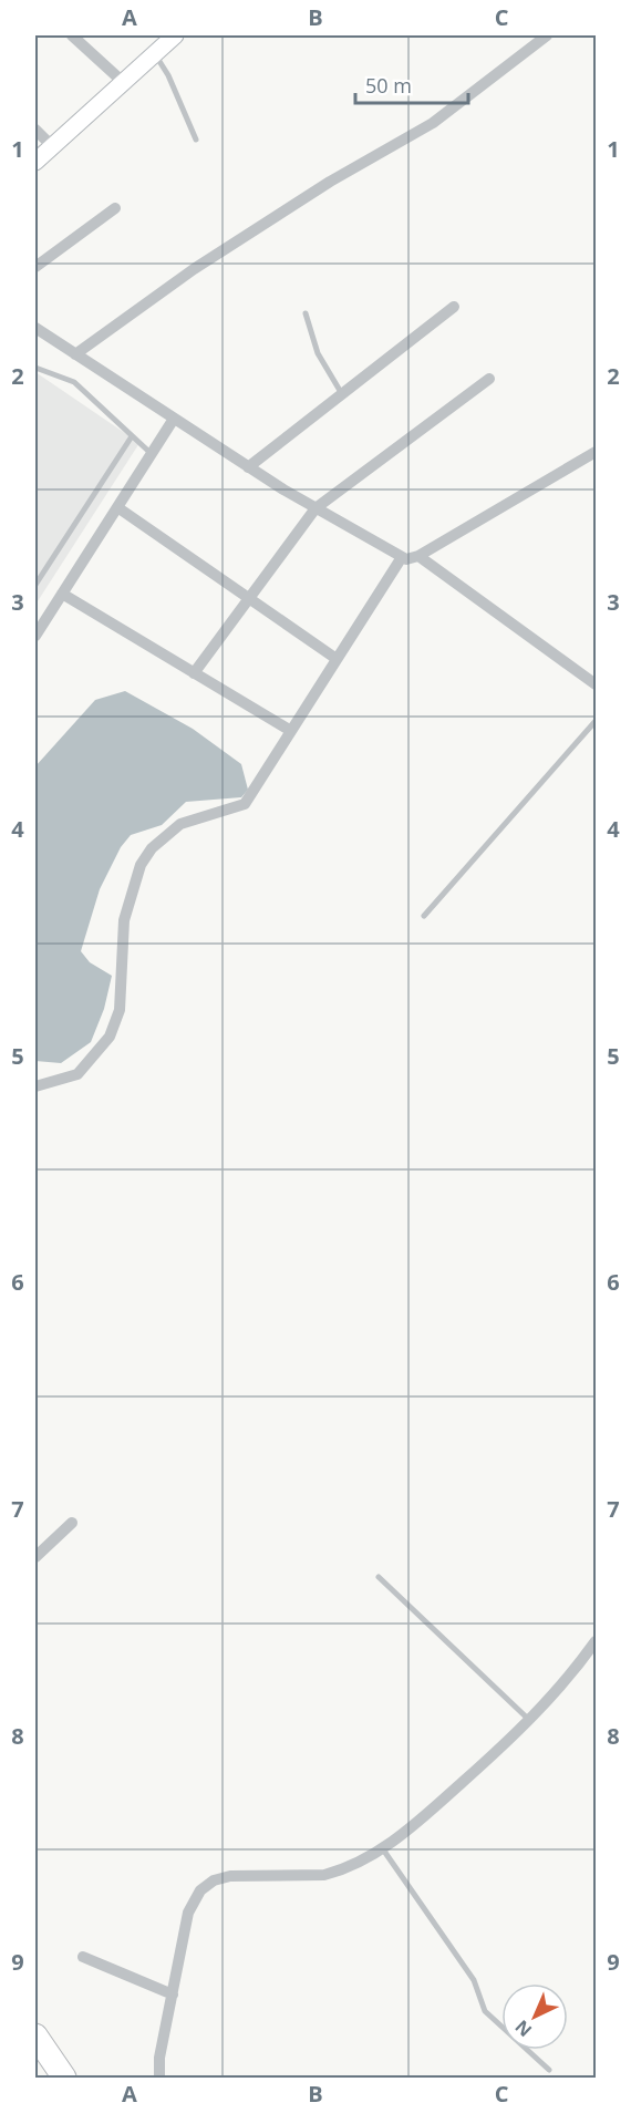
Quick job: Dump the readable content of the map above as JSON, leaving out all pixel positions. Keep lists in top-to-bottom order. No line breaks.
{"scale_bar":"50 m","north":"bottom left","grid":{"columns":["A","B","C"],"rows":["1","2","3","4","5","6","7","8","9"]}}
